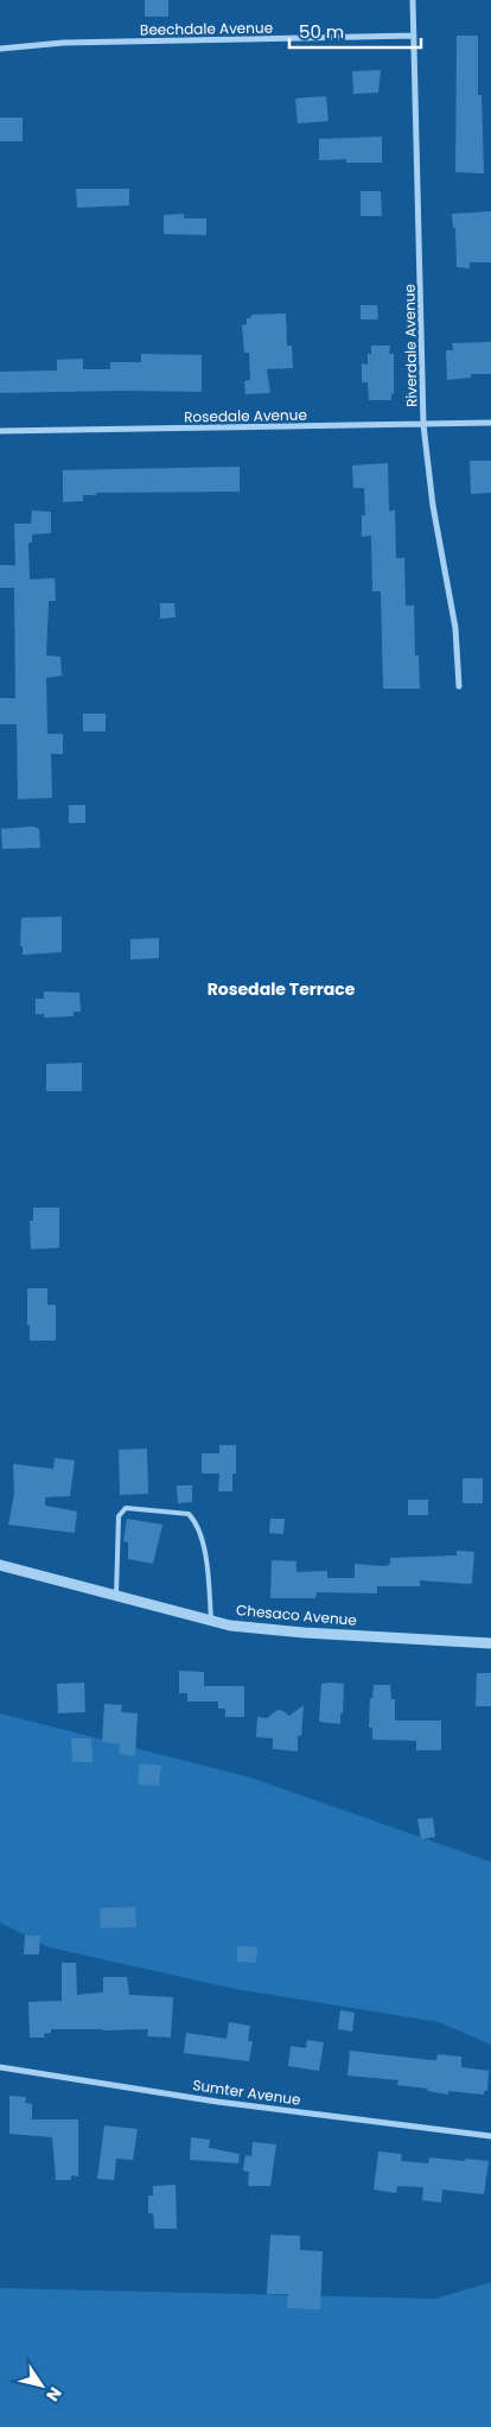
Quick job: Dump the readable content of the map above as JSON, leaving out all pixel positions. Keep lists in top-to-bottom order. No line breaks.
{"streets":{"street":["Beechdale Avenue","Riverdale Avenue","Rosedale Avenue","Chesaco Avenue","Sumter Avenue"]},"crossings":[["Beechdale Avenue","Riverdale Avenue"],["Riverdale Avenue","Rosedale Avenue"]],"districts":["Rosedale Terrace"],"scale_bar":"50 m","north":"bottom right"}
